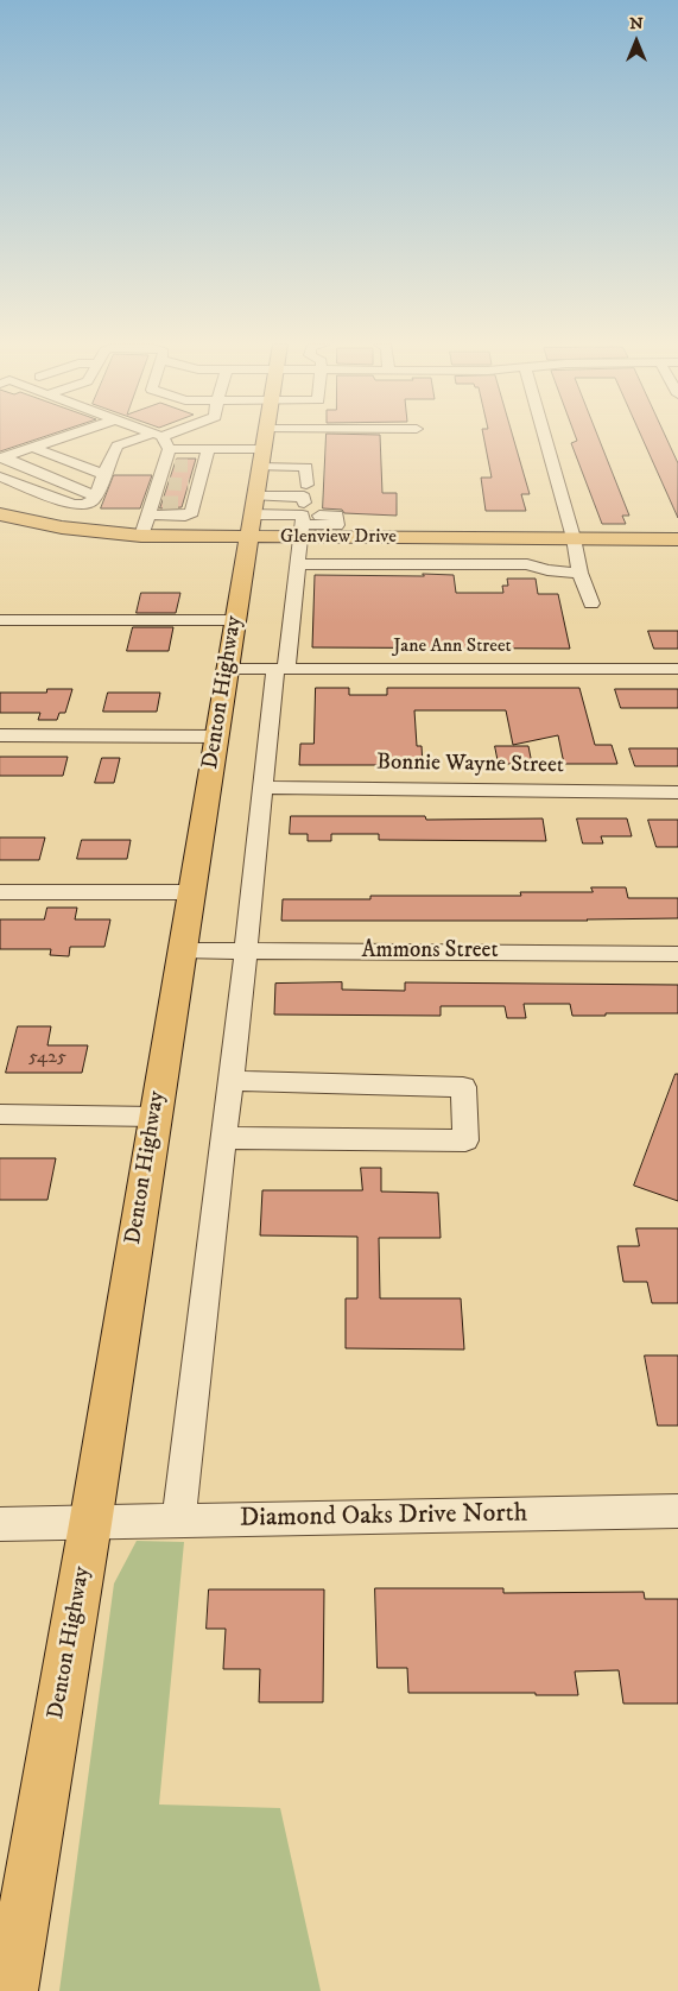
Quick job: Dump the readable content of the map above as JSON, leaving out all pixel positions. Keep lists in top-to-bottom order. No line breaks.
{"streets":{"main road":["Glenview Drive","Denton Highway"],"street":["Jane Ann Street","Bonnie Wayne Street","Ammons Street","Diamond Oaks Drive North"]},"crossings":[["Glenview Drive","Denton Highway"],["Jane Ann Street","Denton Highway"],["Denton Highway","Ammons Street"],["Denton Highway","Diamond Oaks Drive North"]],"house_numbers":["5425"],"north":"top"}
